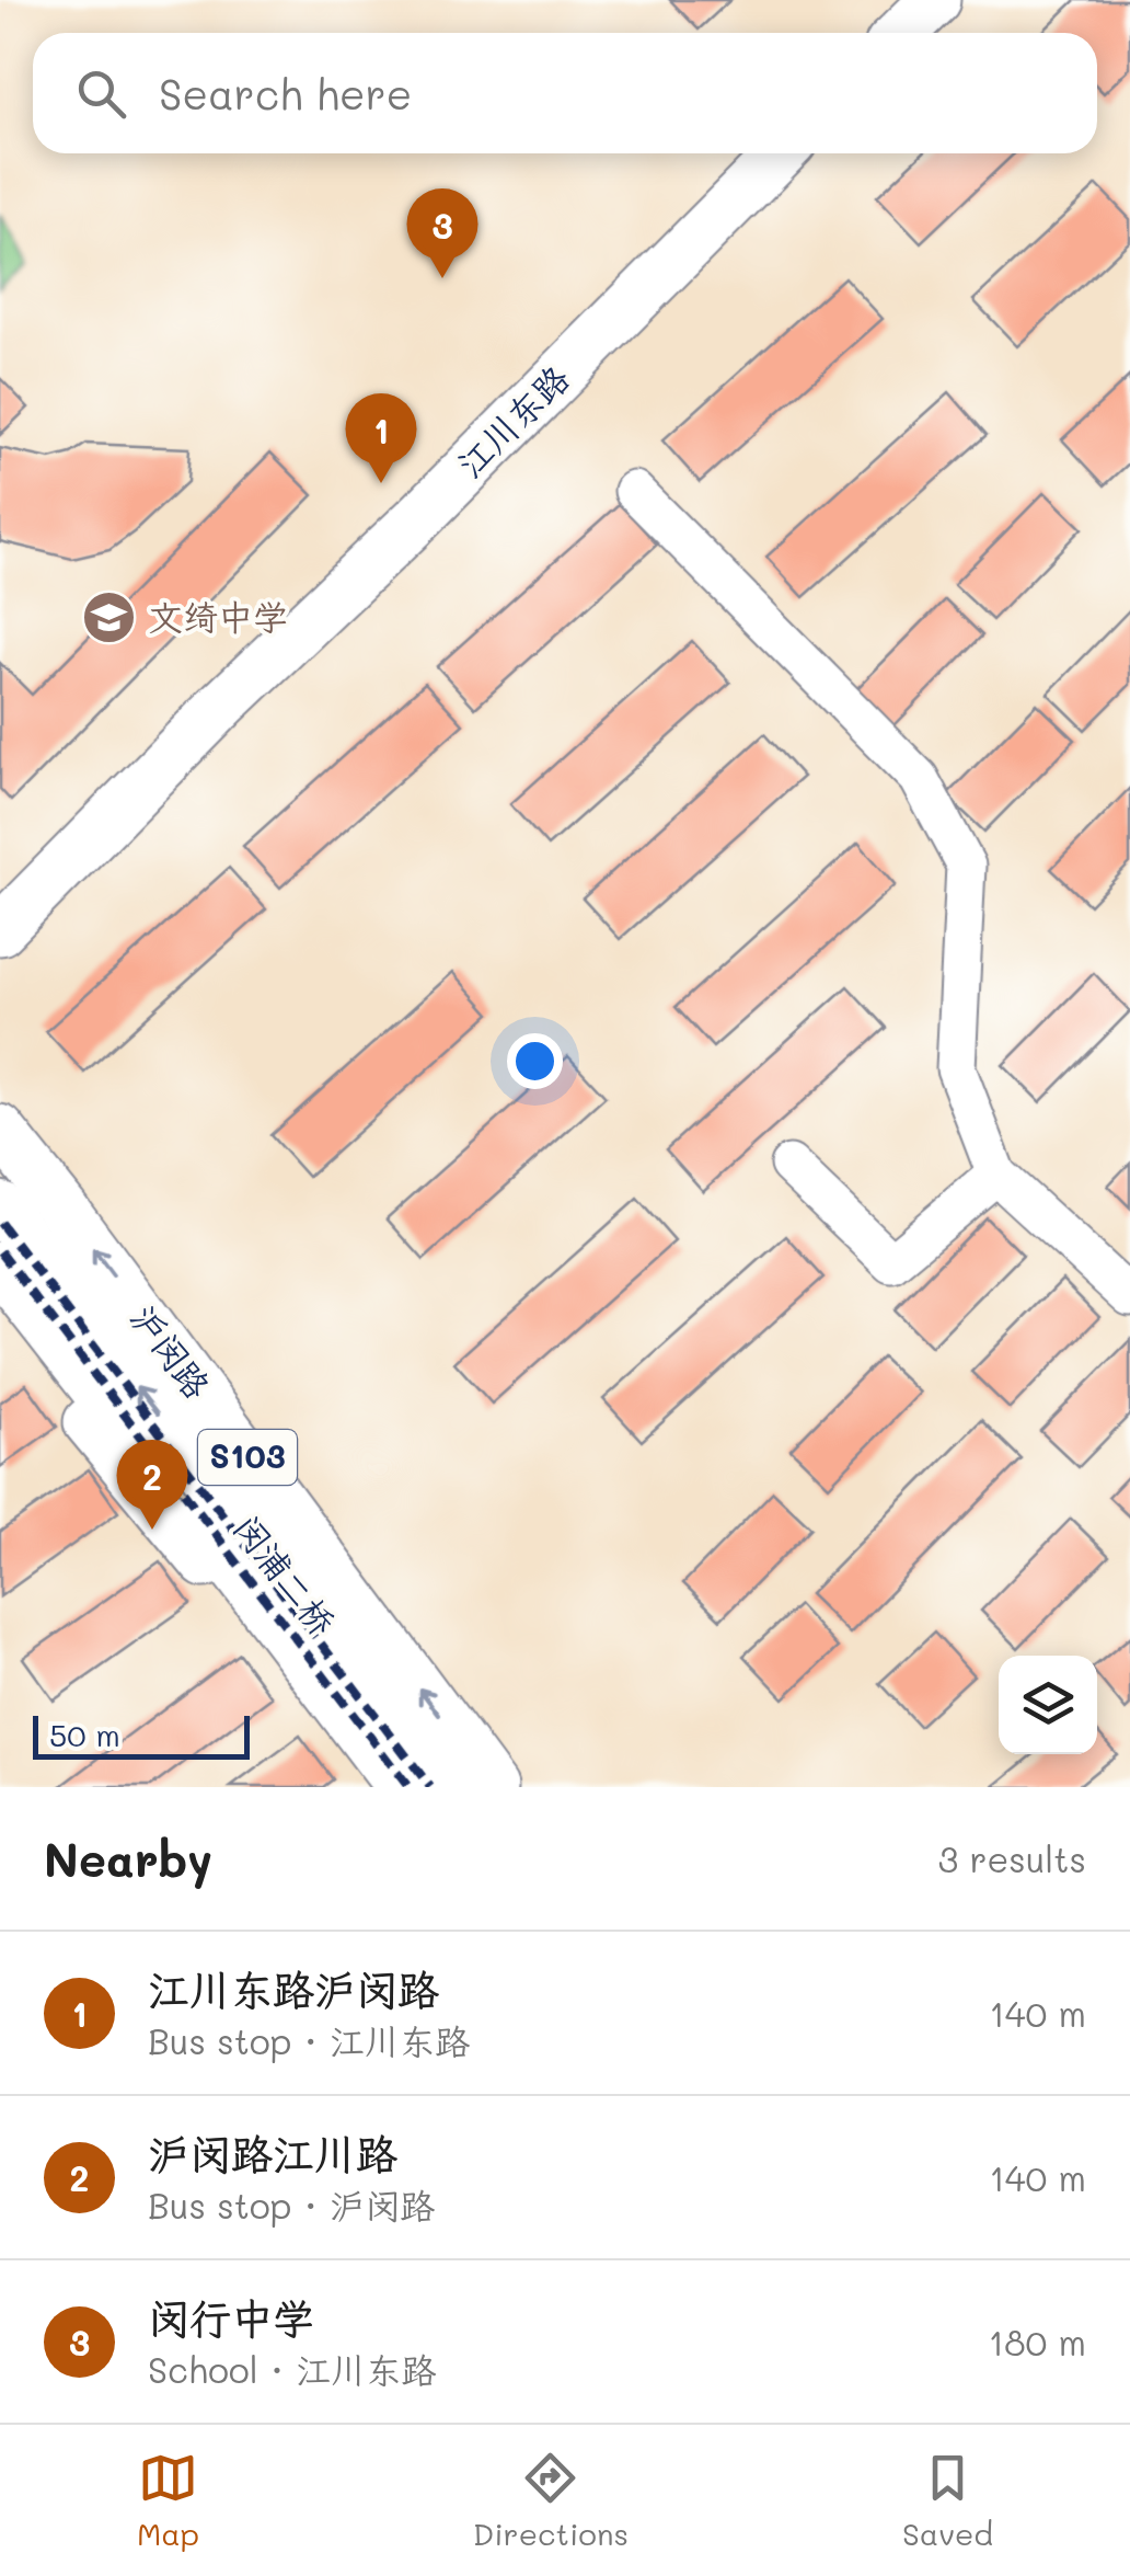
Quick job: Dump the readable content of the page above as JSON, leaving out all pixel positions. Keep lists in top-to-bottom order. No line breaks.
{"streets":{"main road":["江川东路","沪闵路","S103","闵浦二桥"]},"places":{"school or university":["文绮中学"]},"scale_bar":"50 m","page":{"search":"Search here","pins":["3","1","2"],"scale":"50 m","heading":["Nearby","3 results"],"list":[{"mark":"1","name":"江川东路沪闵路","note":"Bus stop · 江川东路","value":"140 m"},{"mark":"2","name":"沪闵路江川路","note":"Bus stop · 沪闵路","value":"140 m"},{"mark":"3","name":"闵行中学","note":"School · 江川东路","value":"180 m"}],"nav":["Map","Directions","Saved"]}}
